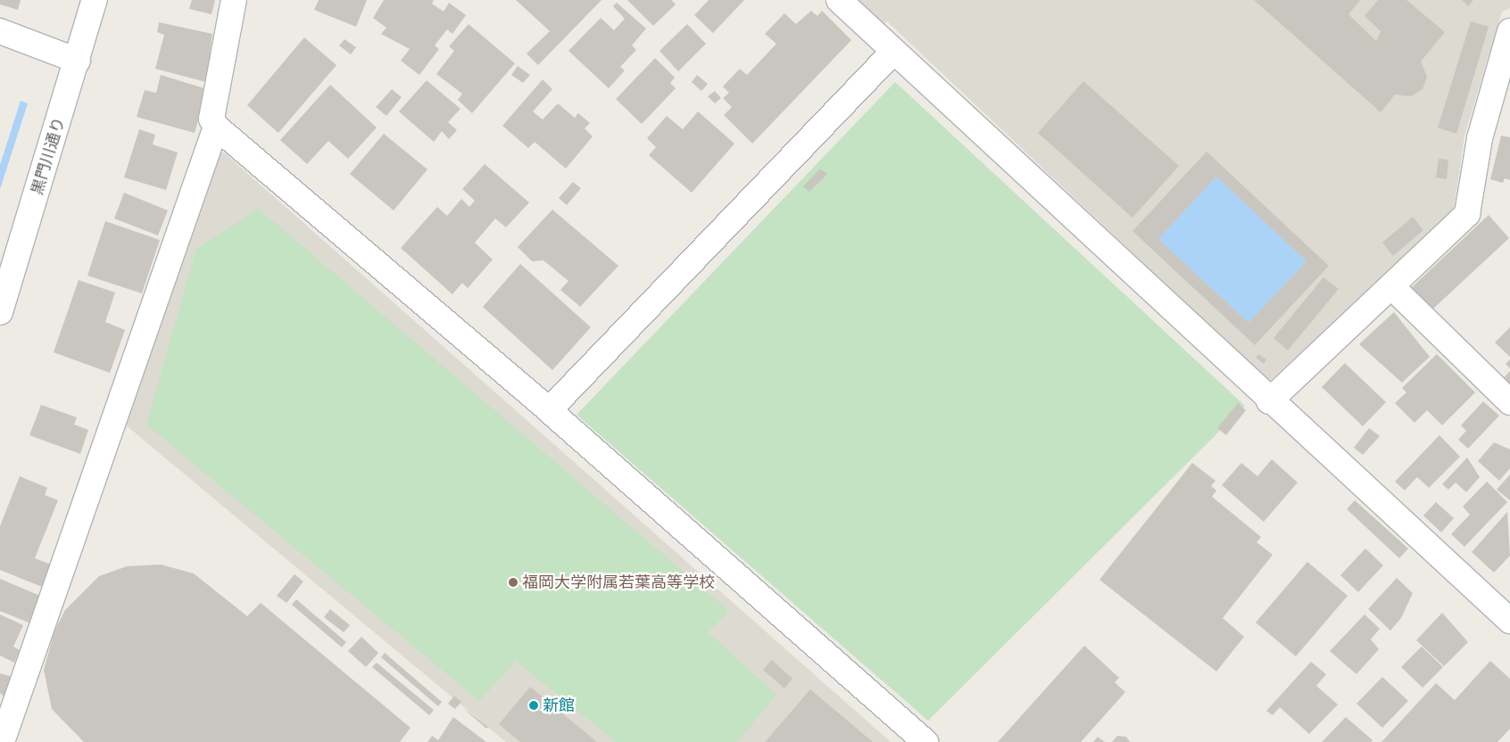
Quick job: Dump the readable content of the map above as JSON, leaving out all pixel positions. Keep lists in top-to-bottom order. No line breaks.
{"streets":{"street":["黒門川通り"]},"places":["福岡大学附属若葉高等学校","新館"]}
